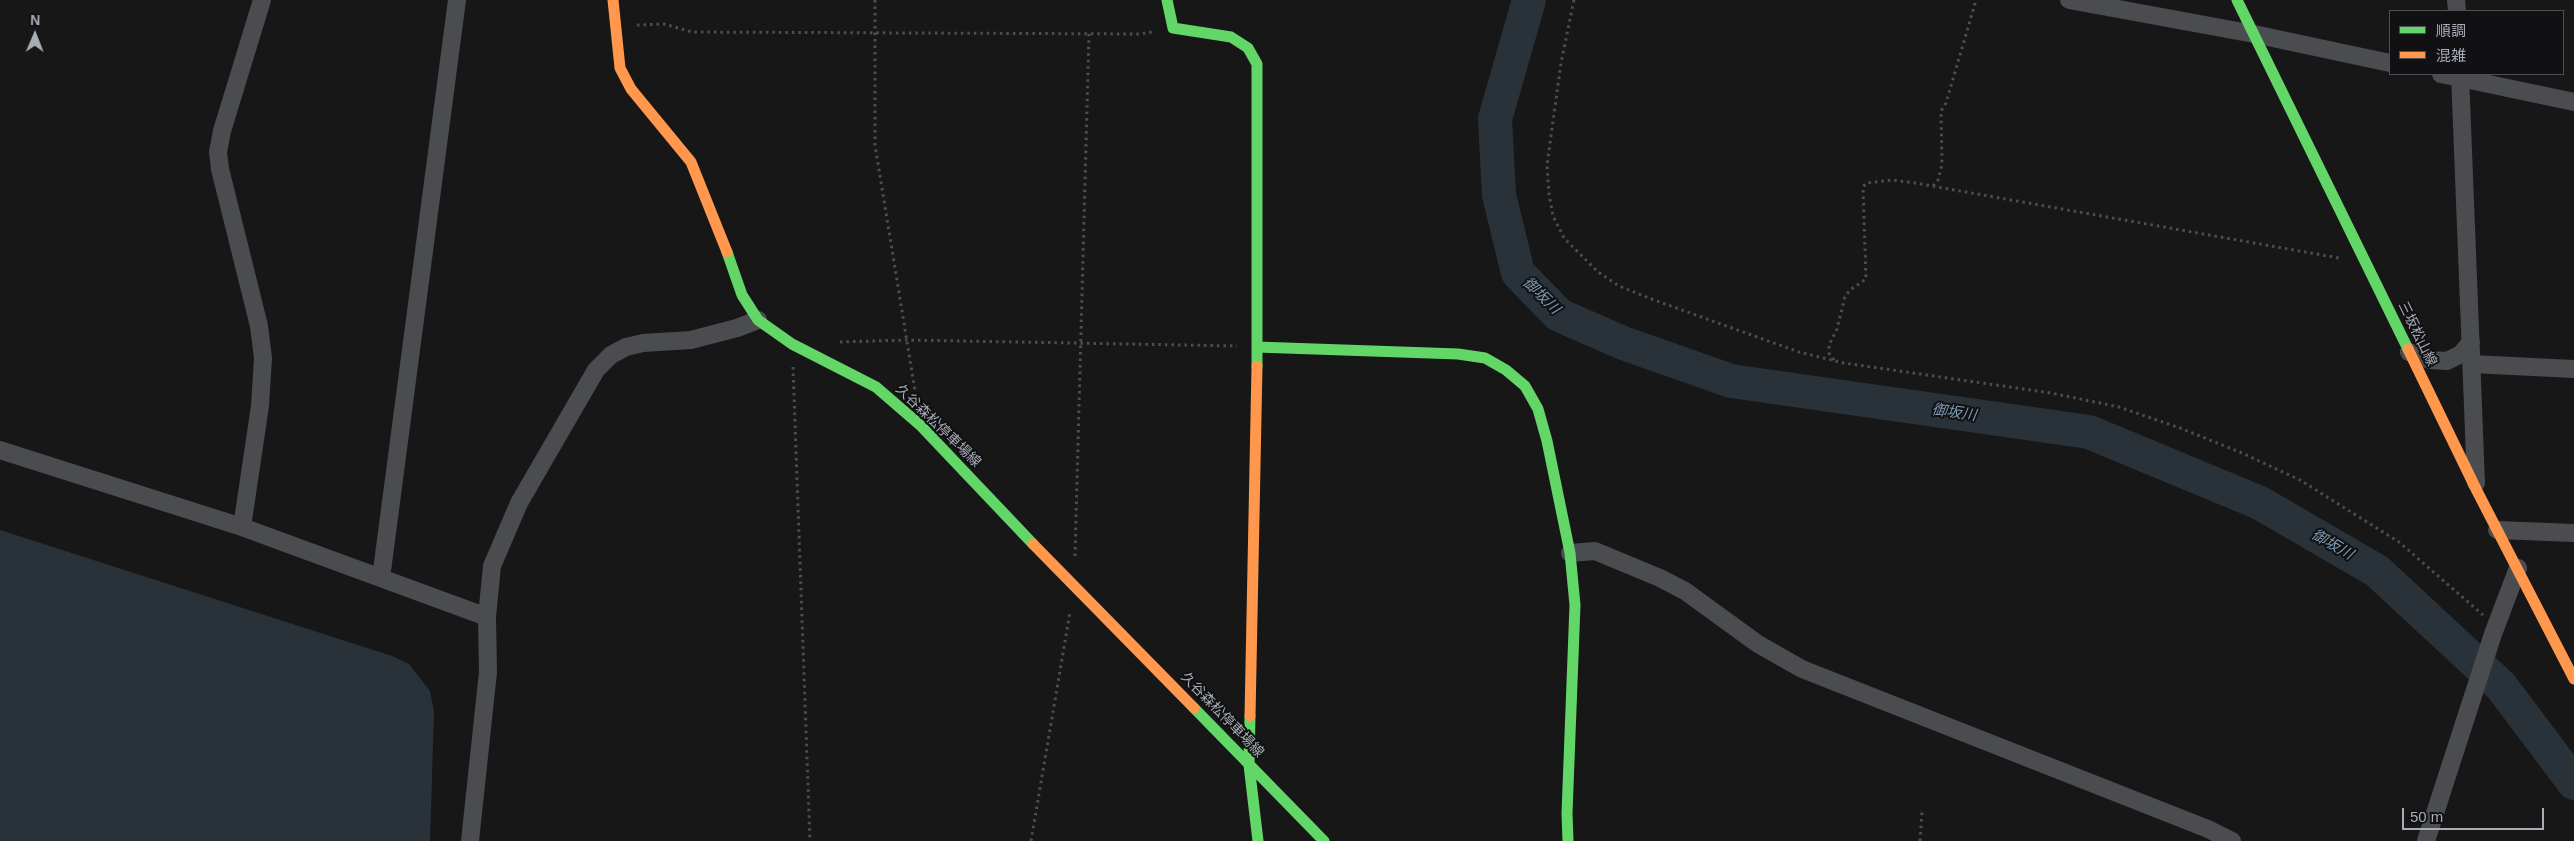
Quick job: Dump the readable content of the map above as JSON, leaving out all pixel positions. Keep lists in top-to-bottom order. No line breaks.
{"streets":{"main road":["三坂松山線","久谷森松停車場線"]},"water":["御坂川"],"legend":["順調","混雑"],"scale_bar":"50 m","north":"top"}
